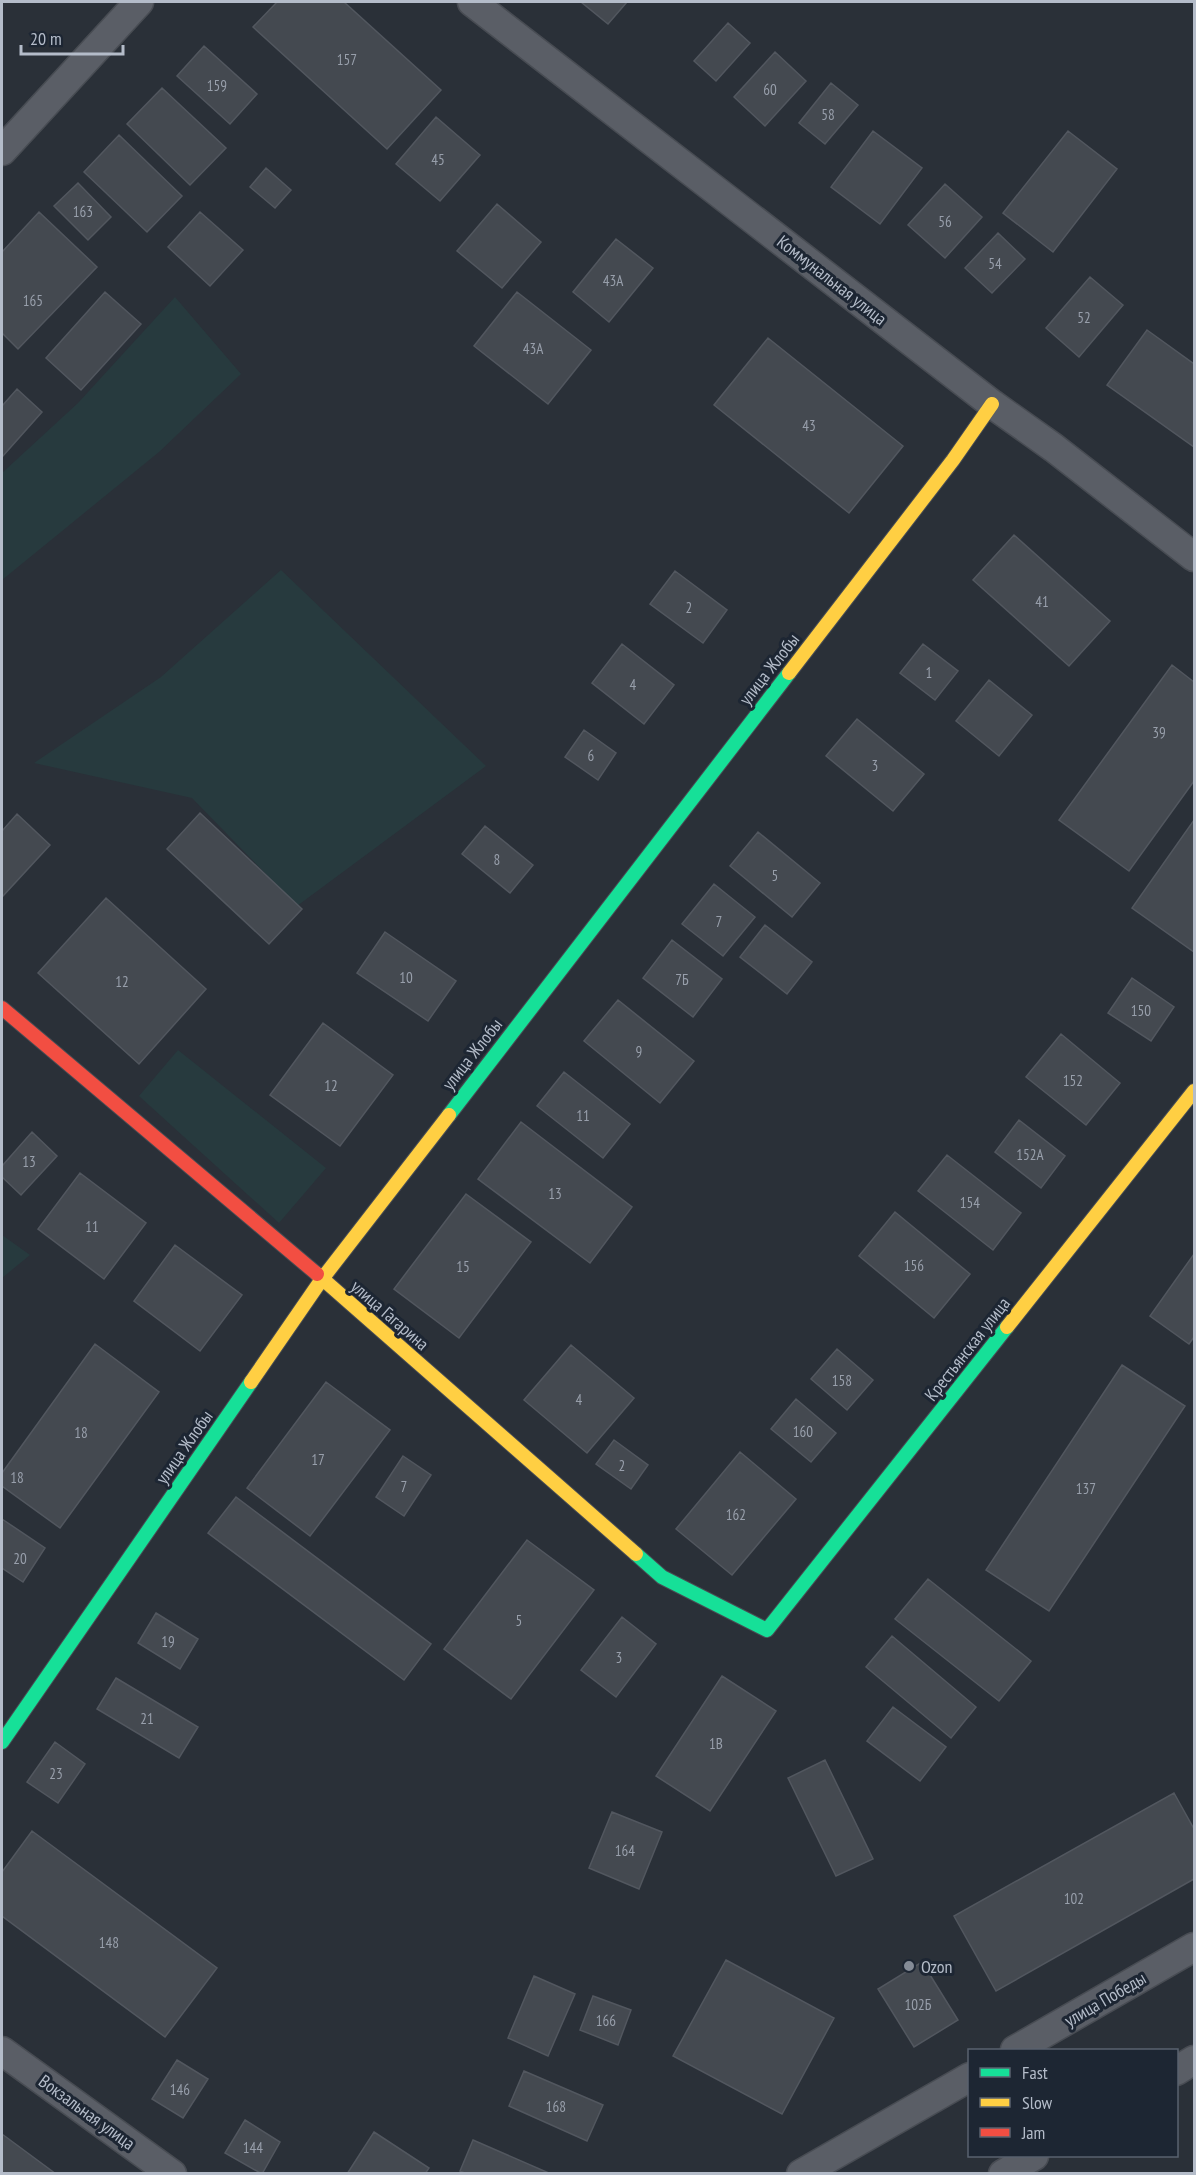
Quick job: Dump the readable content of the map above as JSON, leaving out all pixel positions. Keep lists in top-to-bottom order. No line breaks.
{"streets":{"street":["Коммунальная улица","улица Жлобы","улица Гагарина","Крестьянская улица","улица Победы","Вокзальная улица"]},"crossings":[["Коммунальная улица","улица Жлобы"],["улица Жлобы","улица Гагарина"],["улица Гагарина","Крестьянская улица"]],"places":["Ozon"],"house_numbers":["157","159","60","58","45","163","56","54","43А","165","52","43А","43","41","2","1","4","39","6","3","8","5","7","10","7Б","12","150","9","152","12","11","152А","13","13","154","11","156","15","158","4","160","18","17","2","18","7","137","162","20","5","19","3","21","1В","23","164","102","148","102Б","166","146","168","144"],"legend":["Fast","Slow","Jam"],"scale_bar":"20 m"}
